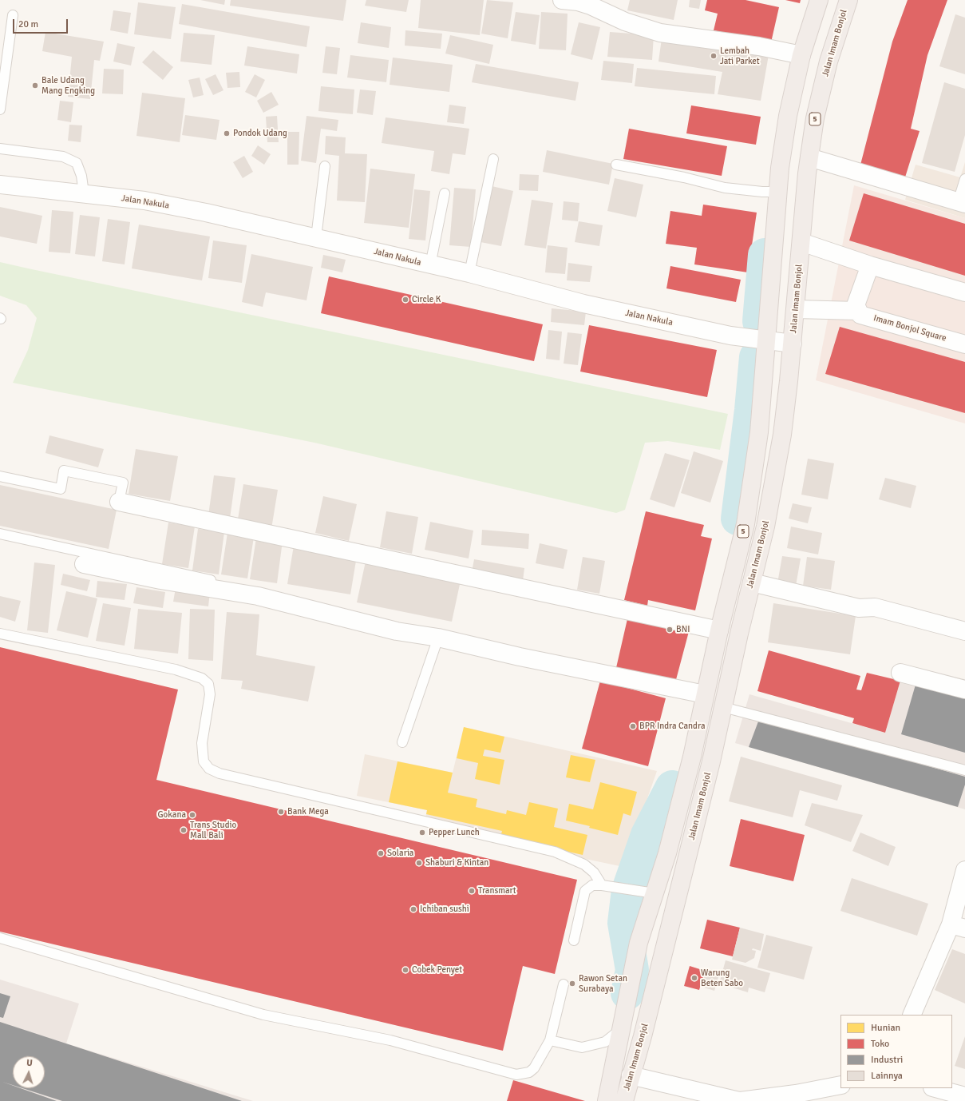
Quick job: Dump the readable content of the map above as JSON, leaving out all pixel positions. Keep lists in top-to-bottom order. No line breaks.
{"streets":{"highway":["Jalan Imam Bonjol","5"],"street":["Jalan Nakula","Imam Bonjol Square"]},"crossings":[["Jalan Imam Bonjol","Jalan Nakula"],["Jalan Imam Bonjol","Imam Bonjol Square"]],"places":["Lembah Jati Parket","Bale Udang Mang Engking","Pondok Udang","Circle K","BNI","BPR Indra Candra","Bank Mega","Gokana","Trans Studio Mall Bali","Pepper Lunch","Solaria","Shaburi & Kintan","Transmart","Ichiban sushi","Cobek Penyet","Warung Beten Sabo","Rawon Setan Surabaya"],"legend":["Hunian","Toko","Industri","Lainnya"],"scale_bar":"20 m","north":"top"}
